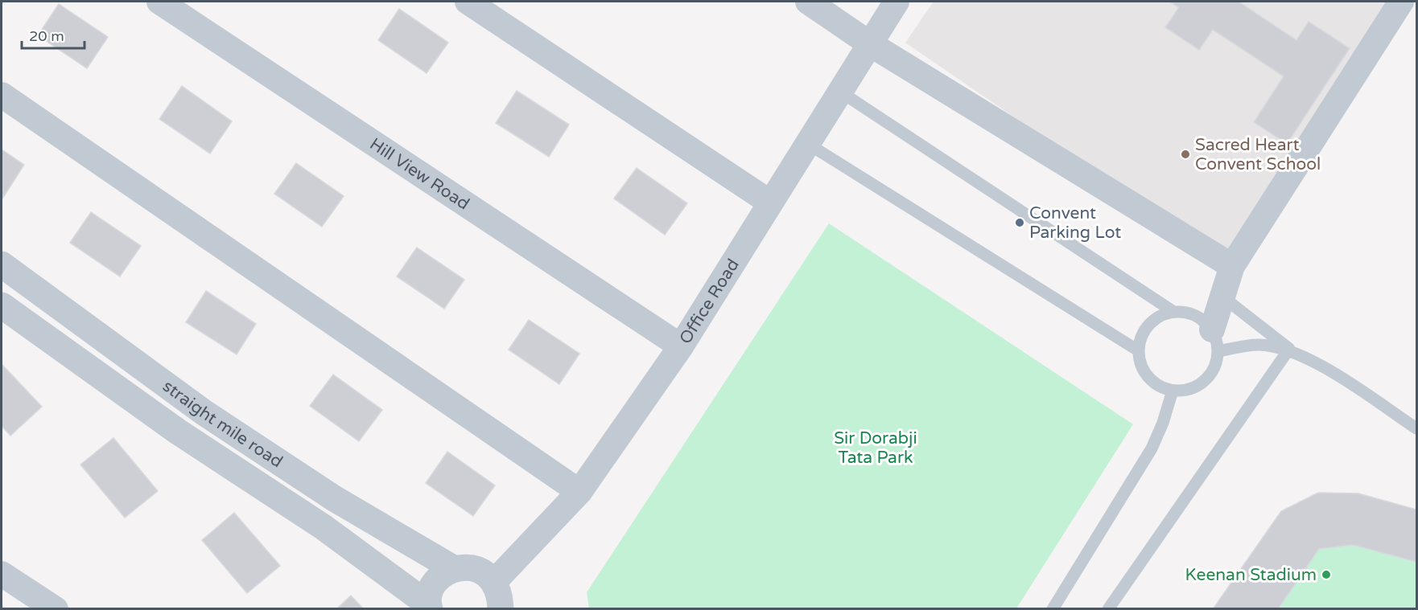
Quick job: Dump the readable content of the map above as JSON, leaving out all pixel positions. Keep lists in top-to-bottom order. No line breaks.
{"streets":{"street":["Hill View Road","Office Road","straight mile road"]},"crossings":[["Hill View Road","Office Road"],["Office Road","straight mile road"]],"parks":["Sir Dorabji Tata Park"],"places":["Sacred Heart Convent School","Convent Parking Lot","Keenan Stadium"],"scale_bar":"20 m"}
